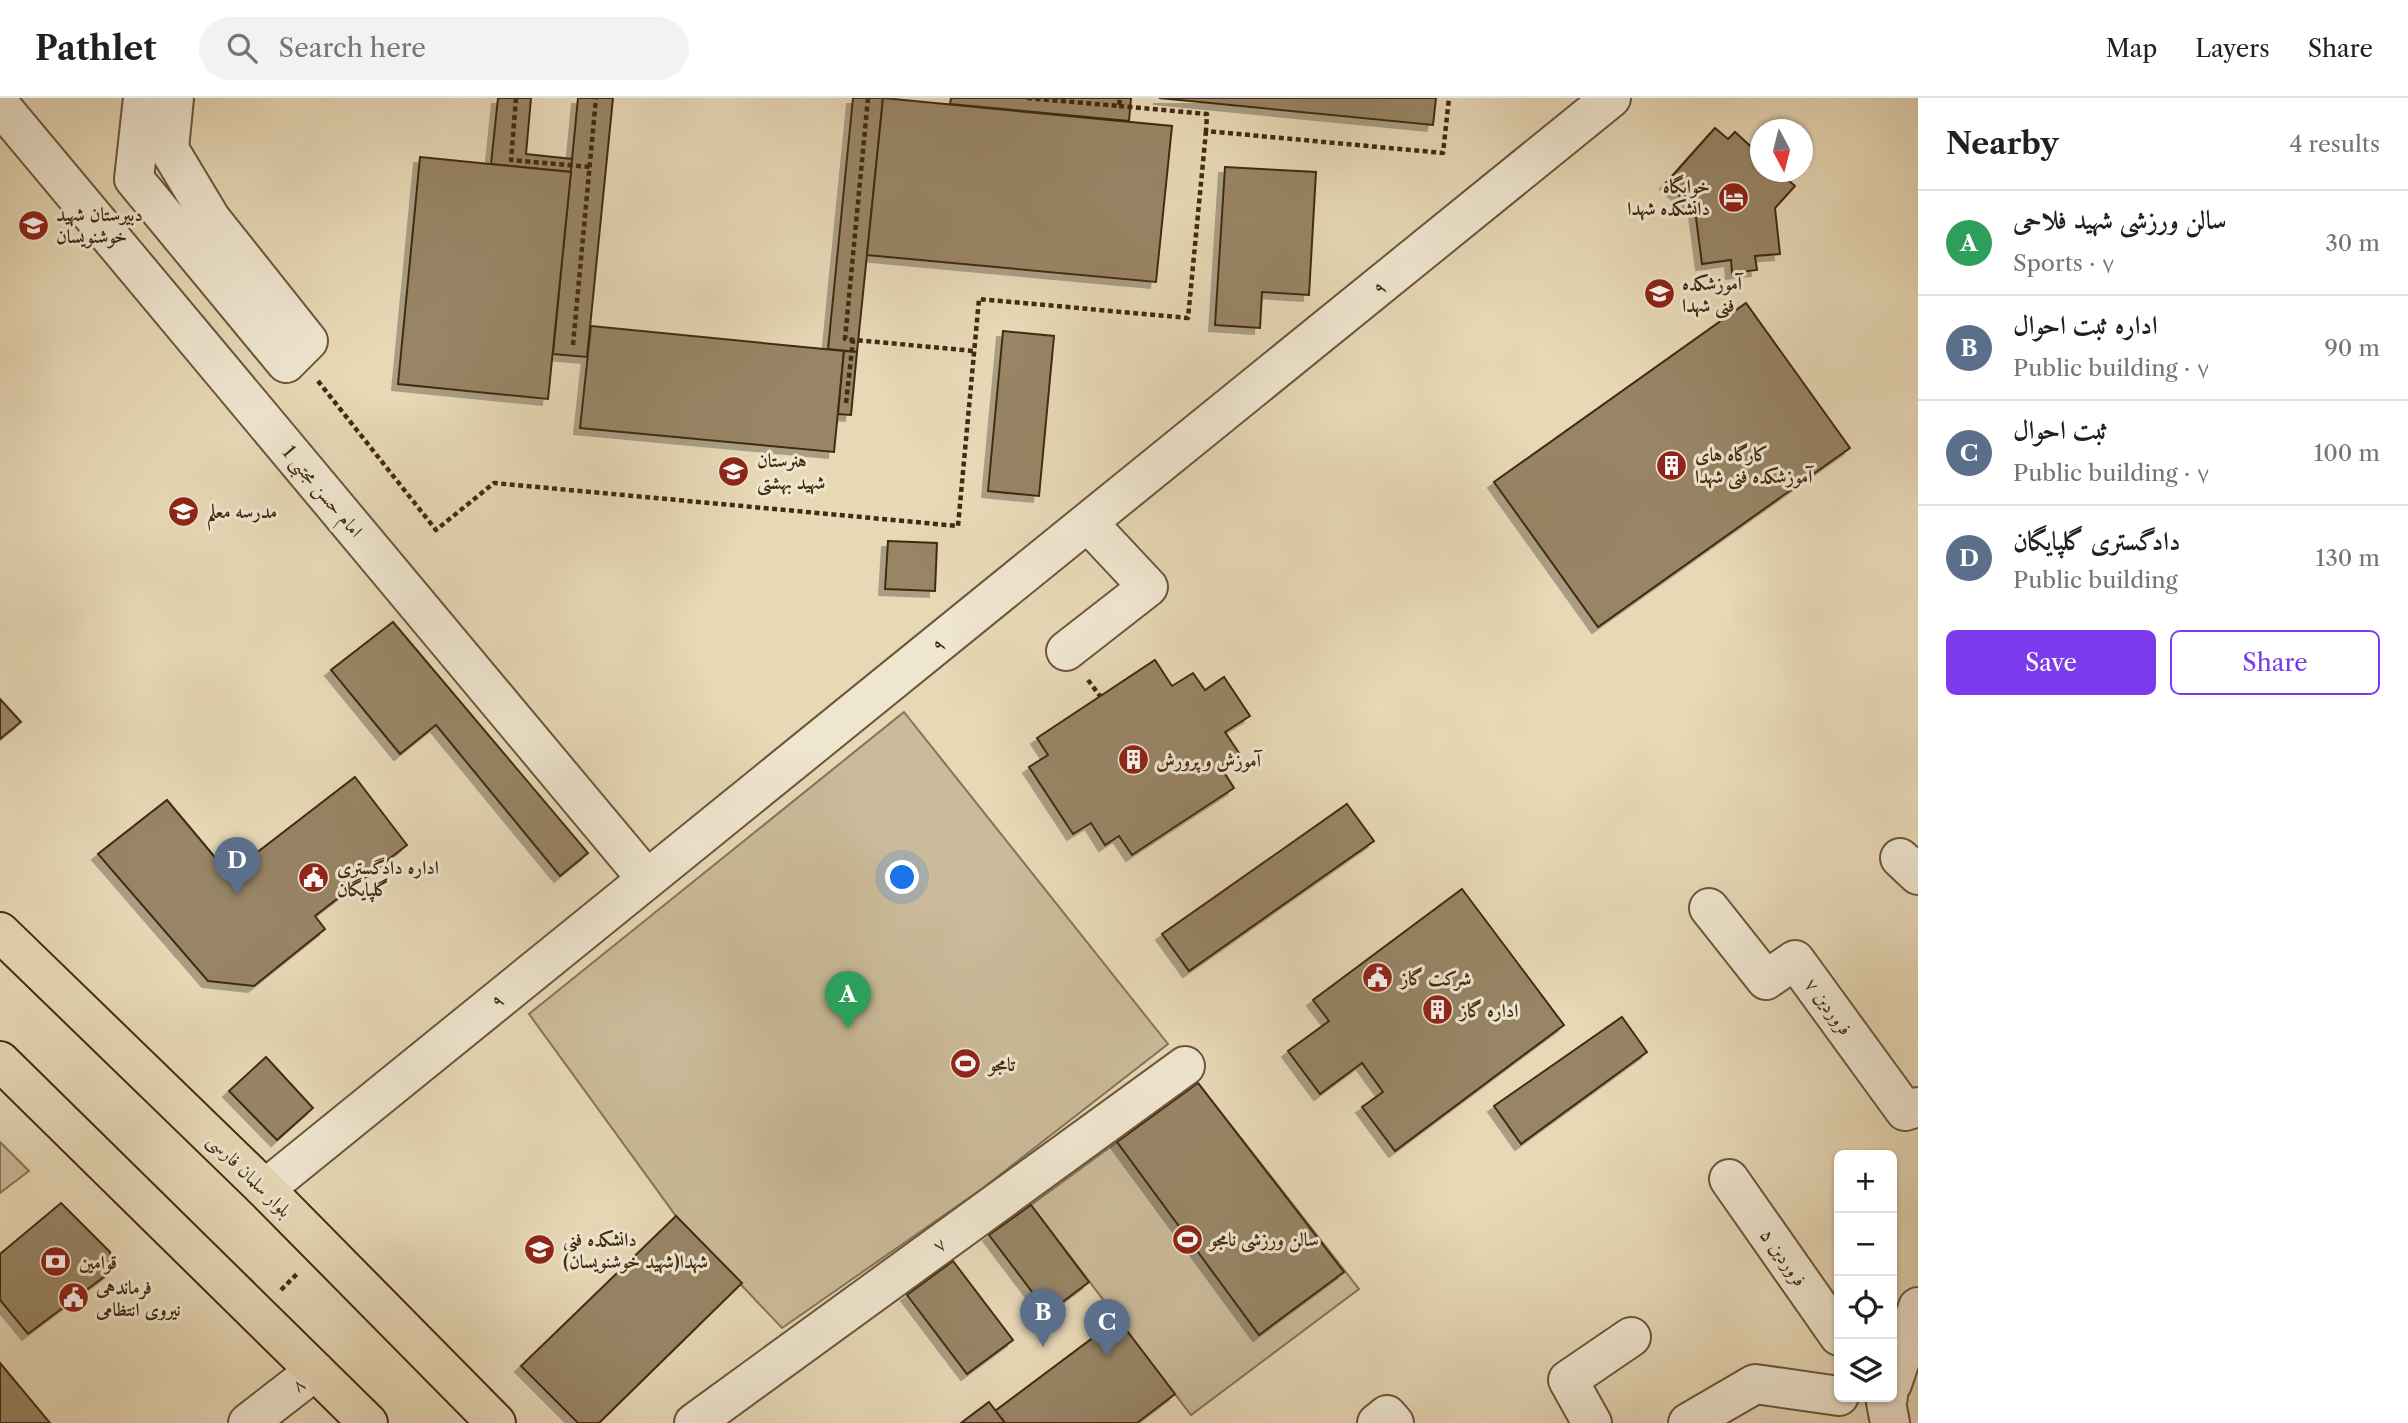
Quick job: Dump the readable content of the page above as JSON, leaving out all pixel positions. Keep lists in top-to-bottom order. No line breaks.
{"streets":{"main road":["بلوار سلمان فارسی"],"street":["۹","امام حسن مجتبی 1","فروردین ۷","۷","فروردین ۵","۸"]},"crossings":[["۹","امام حسن مجتبی 1"],["۹","بلوار سلمان فارسی"]],"places":{"hotel":["خوابگاه دانشکده شهدا"],"school or university":["دبیرستان شهید خوشنویسان","آموزشکده فنی شهدا","هنرستان شهید بهشتی","مدرسه معلم","دانشکده فنی شهدا(شهید خوشنویسان)"],"building":["کارگاه های آموزشکده فنی شهدا","آموزش و پرورش","اداره گاز"],"public building":["اداره دادگستری گلپایگان","شرکت گاز","فرماندهی نیروی انتظامی"],"sports":["تامجو","سالن ورزشی نامجو"],"bank":["قوامین"]},"north":"bottom","page":{"header":"Pathlet","search":"Search here","nav":["Map","Layers","Share"],"heading":["Nearby","4 results"],"list":[{"mark":"A","name":"سالن ورزشی شهید فلاحی","note":"Sports · ۷","value":"30 m"},{"mark":"B","name":"اداره ثبت احوال","note":"Public building · ۷","value":"90 m"},{"mark":"C","name":"ثبت احوال","note":"Public building · ۷","value":"100 m"},{"mark":"D","name":"دادگستری گلپایگان","note":"Public building","value":"130 m"}],"buttons":["Save","Share"],"pins":["D","A","B","C"],"map_buttons":["+","−"]}}
